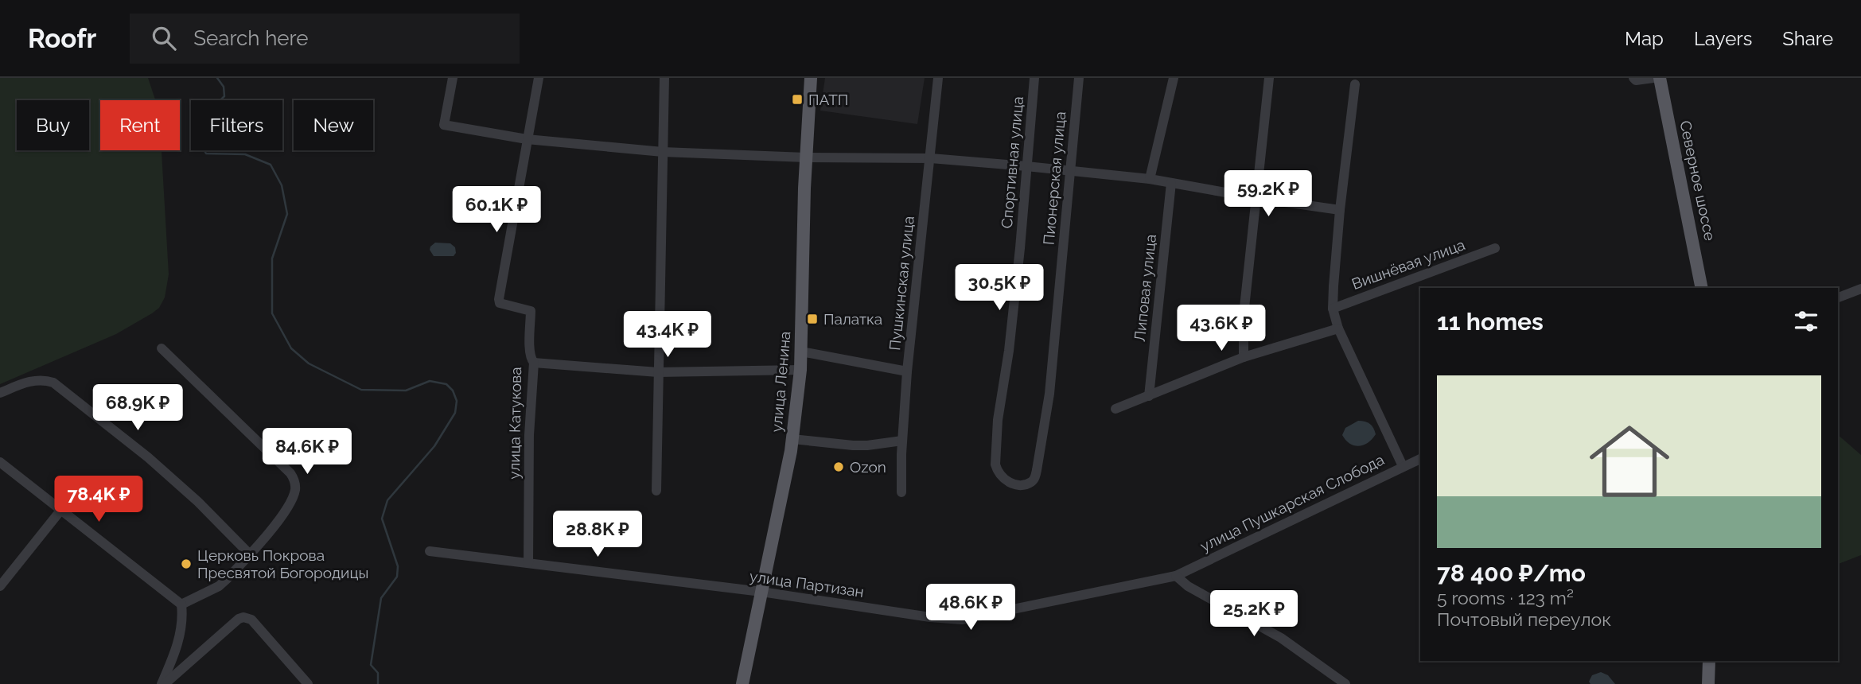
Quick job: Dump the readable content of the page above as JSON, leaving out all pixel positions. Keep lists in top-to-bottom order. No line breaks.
{"streets":{"main road":["Северное шоссе","улица Ленина"],"street":["Спортивная улица","Пионерская улица","Вишнёвая улица","Пушкинская улица","Липовая улица","улица Катукова","улица Пушкарская Слобода","улица Партизан"]},"crossings":[["Спортивная улица","Пионерская улица"],["улица Ленина","улица Партизан"],["улица Катукова","улица Партизан"],["улица Пушкарская Слобода","улица Партизан"]],"places":{"transit":["ПАТП","Палатка"],"other":["Ozon","Церковь Покрова Пресвятой Богородицы"]},"page":{"header":"Roofr","search":"Search here","nav":["Map","Layers","Share"],"chip":["Buy","Rent","Filters","New"],"price":["59.2K ₽","60.1K ₽","30.5K ₽","43.6K ₽","43.4K ₽","68.9K ₽","84.6K ₽","78.4K ₽","28.8K ₽","48.6K ₽","25.2K ₽"],"heading":"11 homes","list":[{"name":"78 400 ₽/mo","note":"5 rooms · 123 m² · Почтовый переулок"}]}}
